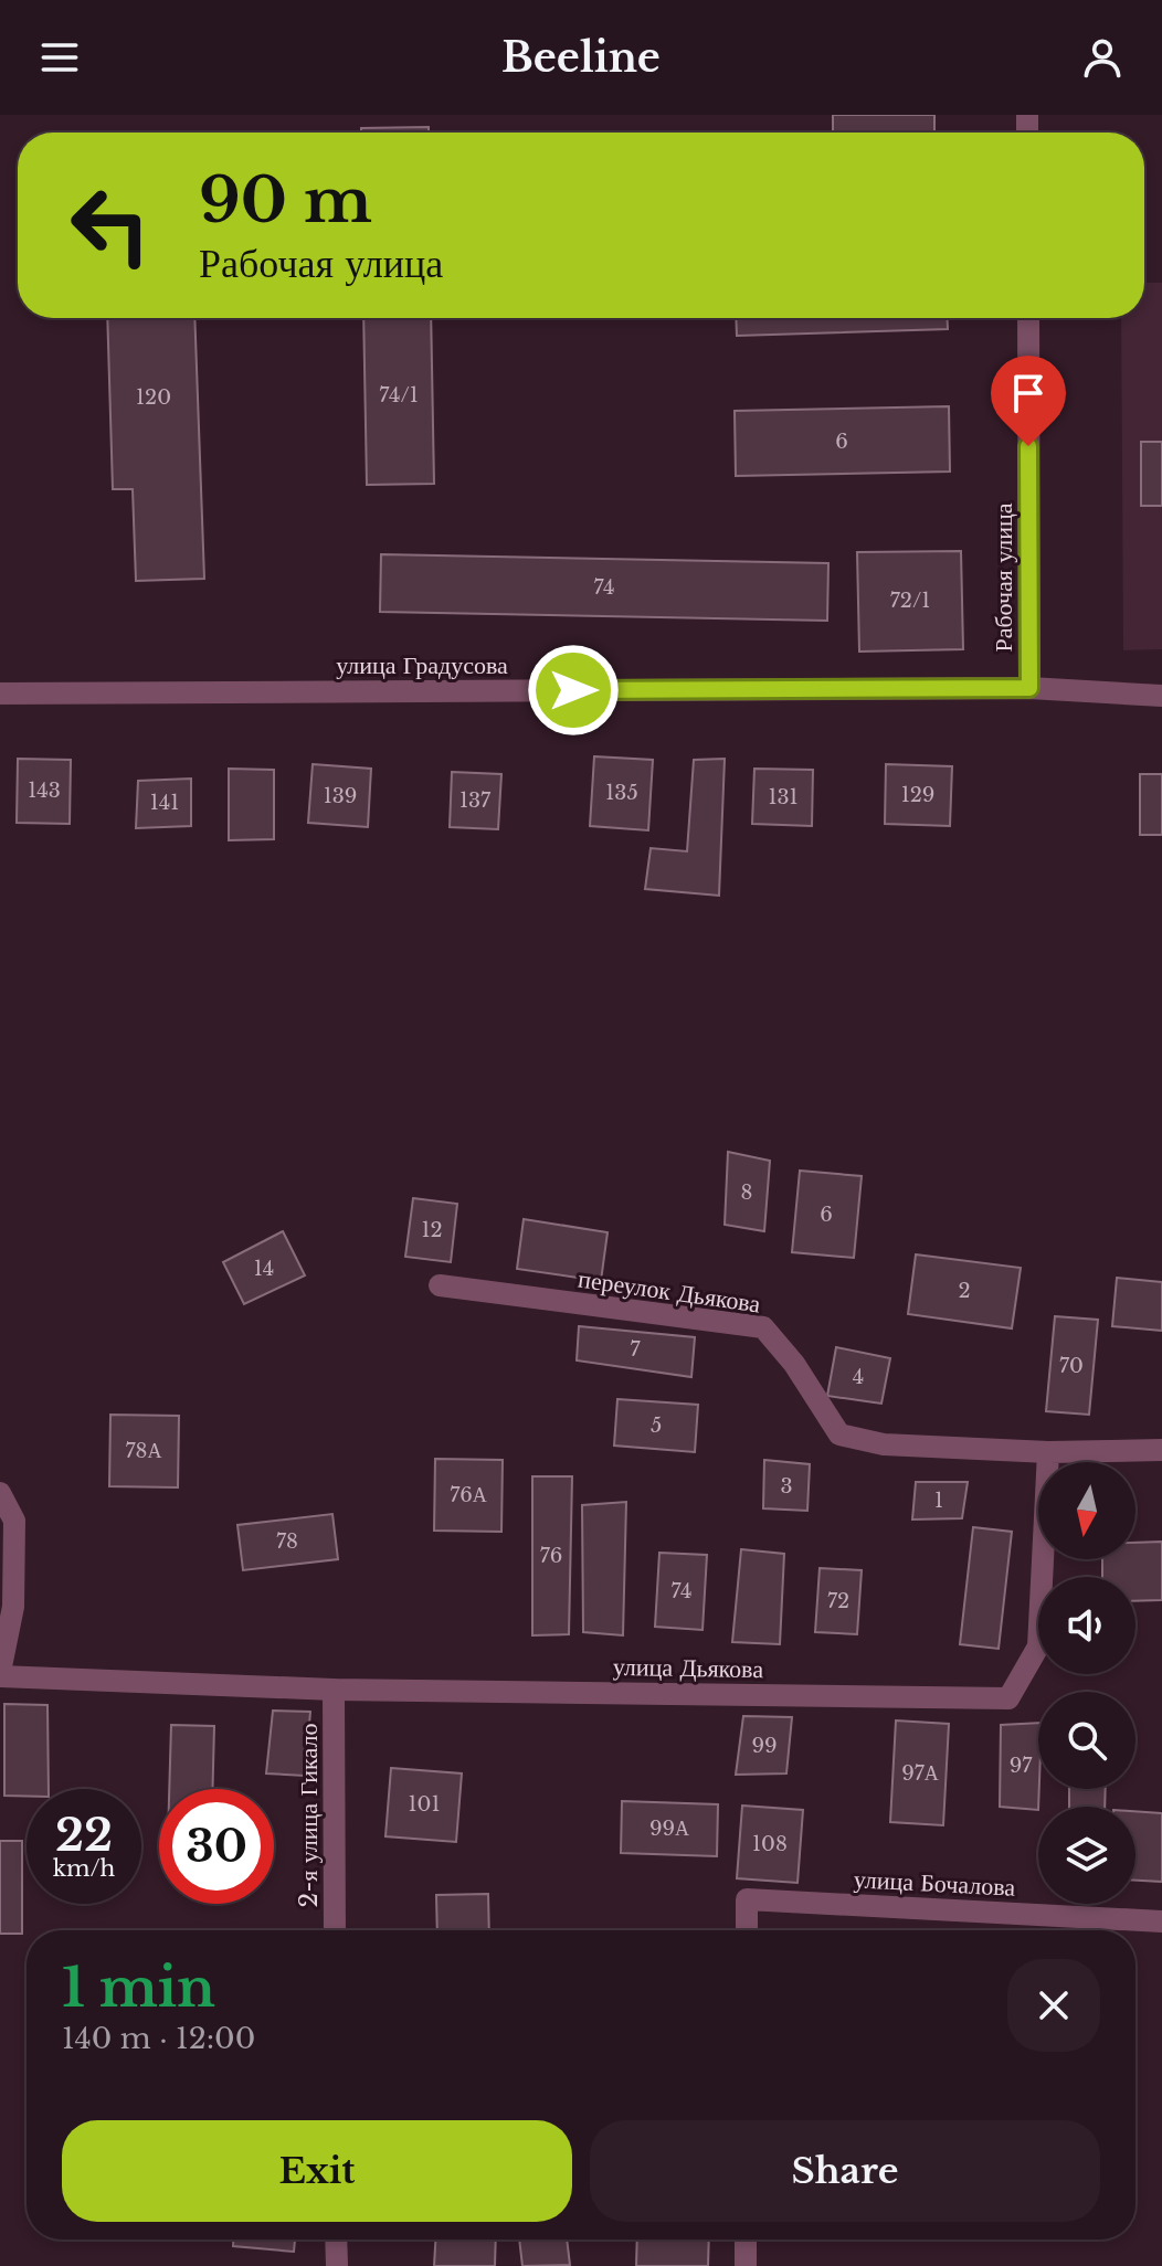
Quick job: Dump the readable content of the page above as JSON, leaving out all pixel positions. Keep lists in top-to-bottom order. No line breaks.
{"streets":{"street":["Рабочая улица","улица Градусова","переулок Дьякова","улица Дьякова","2-я улица Гикало","улица Бочалова"]},"crossings":[["Рабочая улица","улица Градусова"],["переулок Дьякова","улица Дьякова"],["улица Дьякова","2-я улица Гикало"]],"house_numbers":["74/1","120","6","74","72/1","143","135","129","139","131","137","141","8","6","12","14","2","7","70","4","5","78А","3","76А","1","78","76","74","72","99","97","97А","101","99А","108"],"north":"bottom","page":{"header":"Beeline","turn":["90 m","Рабочая улица"],"speed":"22 km/h","limit":"30","heading":["1 min","140 m · 12:00"],"buttons":["Exit","Share"]}}
